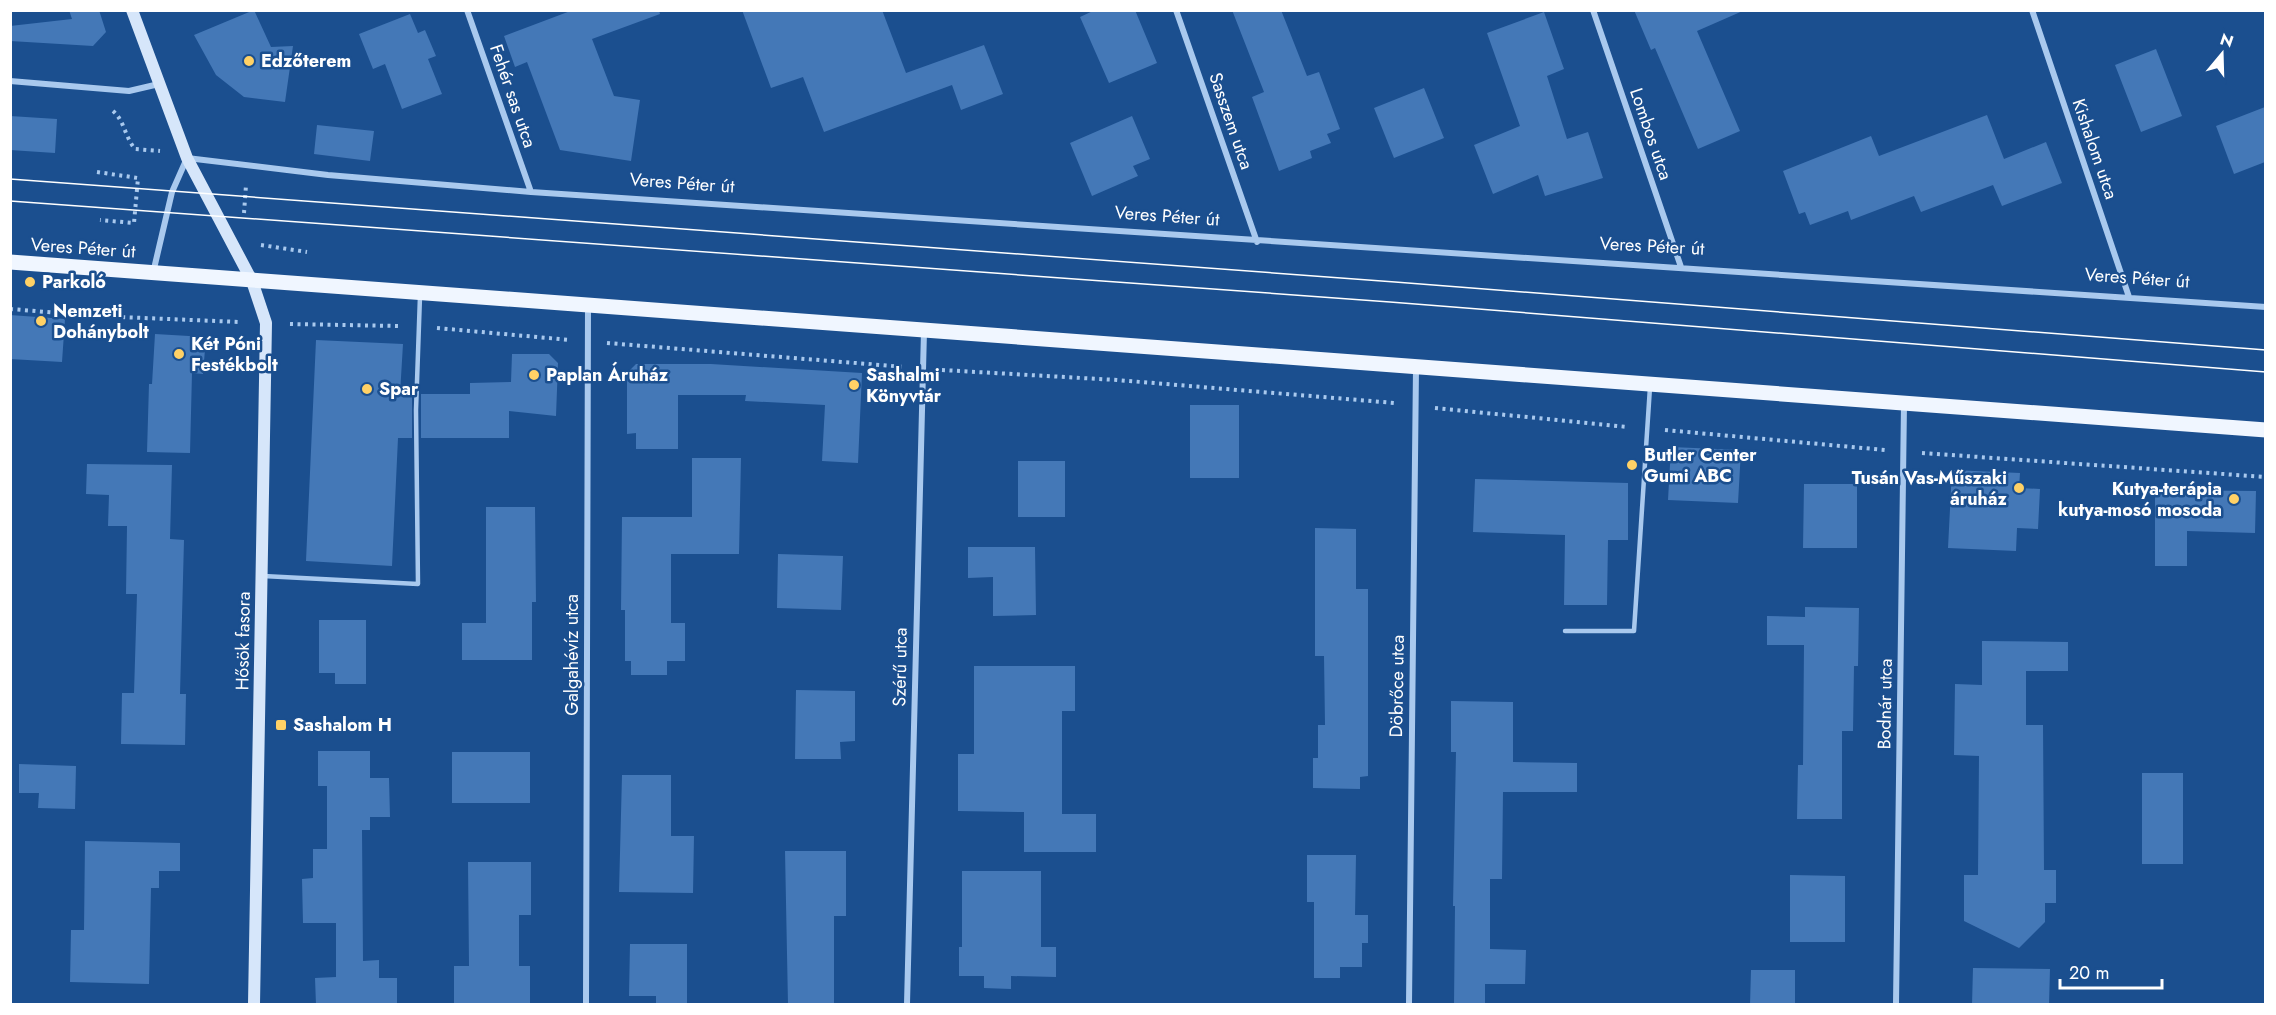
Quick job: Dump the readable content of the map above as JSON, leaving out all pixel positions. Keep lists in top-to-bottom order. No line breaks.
{"streets":{"main road":["Veres Péter út"],"street":["Fehér sas utca","Sasszem utca","Lombos utca","Kishalom utca","Hősök fasora","Galgahévíz utca","Szérű utca","Döbrőce utca","Bodnár utca"]},"crossings":[["Fehér sas utca","Veres Péter út"],["Sasszem utca","Veres Péter út"],["Lombos utca","Veres Péter út"],["Kishalom utca","Veres Péter út"],["Veres Péter út","Hősök fasora"],["Veres Péter út","Galgahévíz utca"],["Veres Péter út","Szérű utca"],["Veres Péter út","Döbrőce utca"],["Veres Péter út","Bodnár utca"]],"places":{"other":["Edzőterem","Parkoló","Nemzeti Dohánybolt","Két Póni Festékbolt","Paplan Áruház","Sashalmi Könyvtár","Spar","Butler Center Gumi ABC","Tusán Vas-Műszaki áruház","Kutya-terápia kutya-mosó mosoda"],"transit":["Sashalom H"]},"scale_bar":"20 m","north":"top"}
